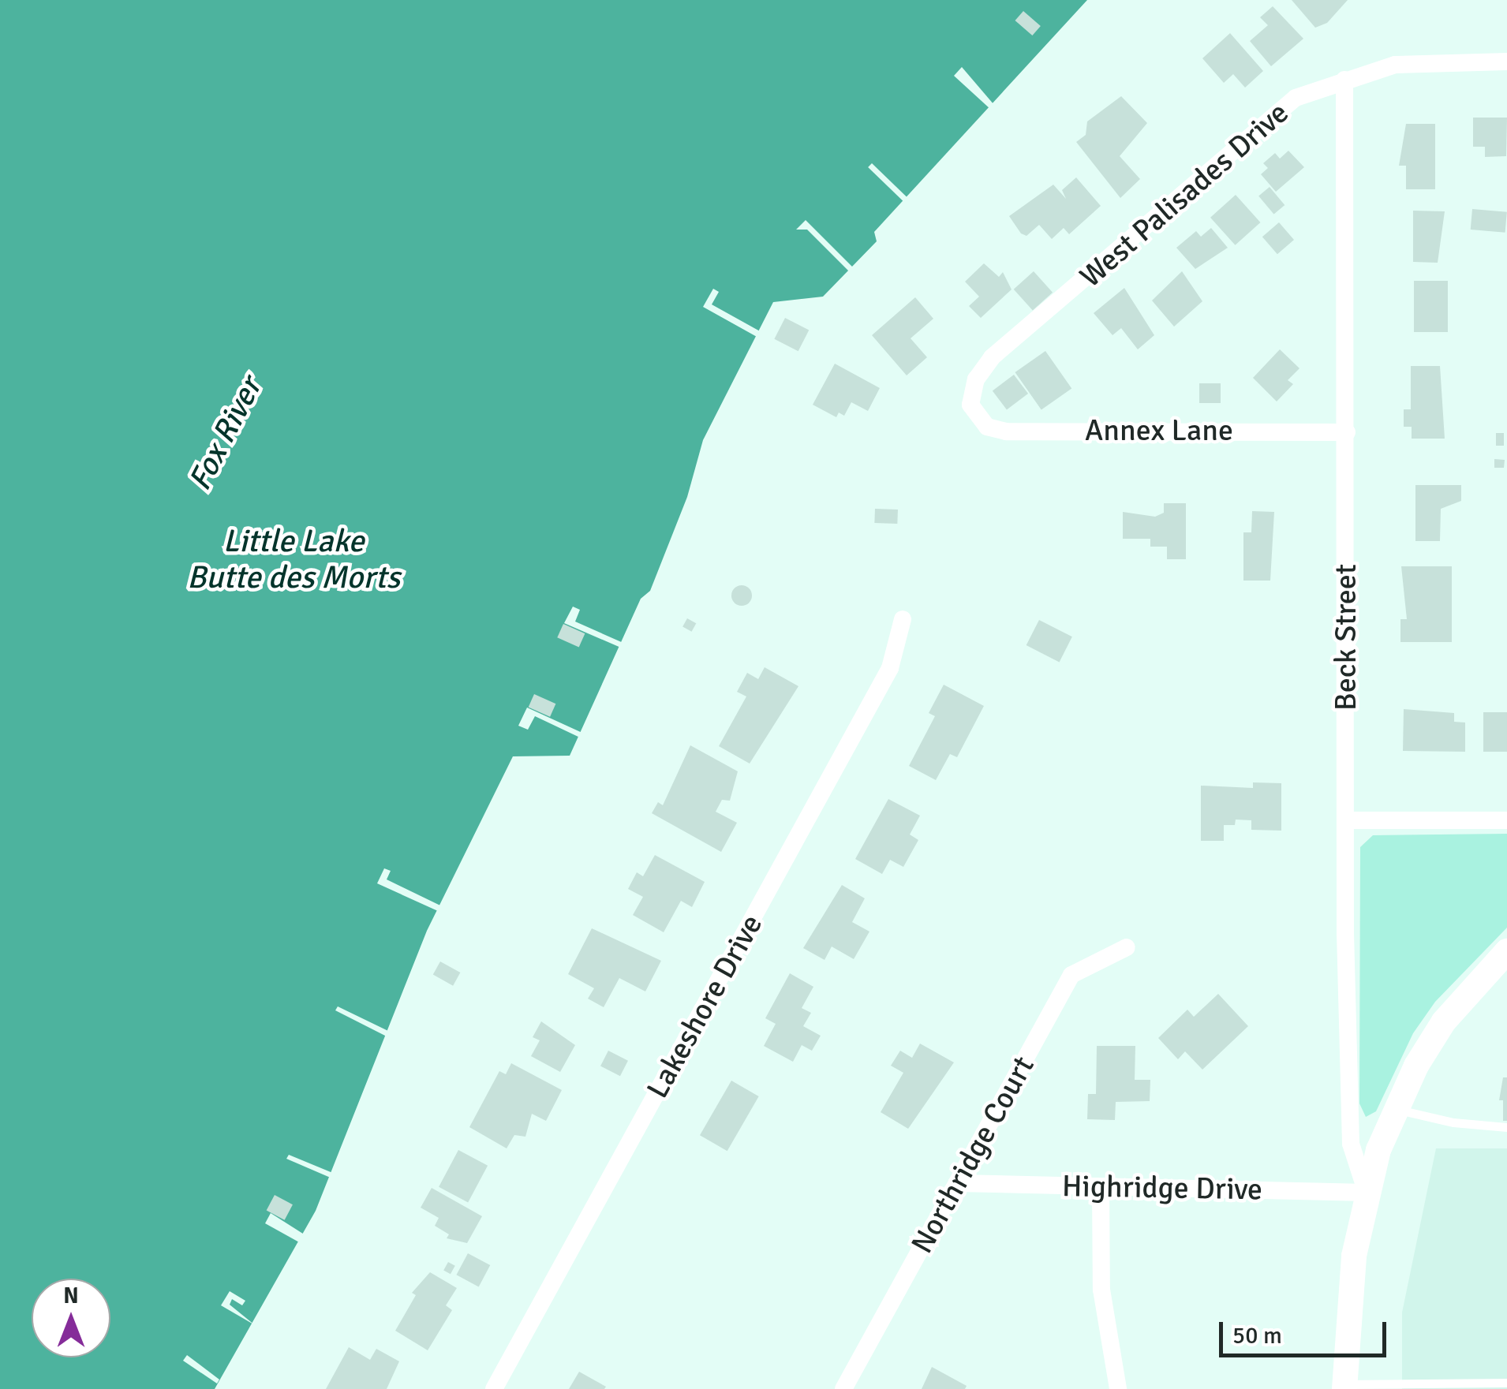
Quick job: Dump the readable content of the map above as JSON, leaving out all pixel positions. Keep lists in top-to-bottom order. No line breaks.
{"streets":{"street":["West Palisades Drive","Annex Lane","Beck Street","Lakeshore Drive","Northridge Court","Highridge Drive"]},"crossings":[["West Palisades Drive","Annex Lane"],["West Palisades Drive","Beck Street"],["Annex Lane","Beck Street"],["Beck Street","Highridge Drive"],["Northridge Court","Highridge Drive"]],"water":["Fox River","Little Lake Butte des Morts"],"scale_bar":"50 m","north":"top"}
